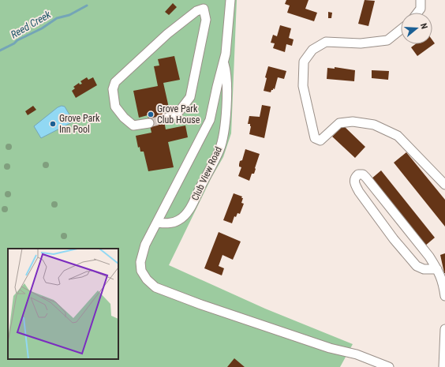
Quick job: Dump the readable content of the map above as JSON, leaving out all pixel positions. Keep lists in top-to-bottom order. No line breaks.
{"streets":{"street":["Club View Road"]},"water":["Reed Creek"],"places":["Grove Park Club House","Grove Park Inn Pool"],"north":"right"}
